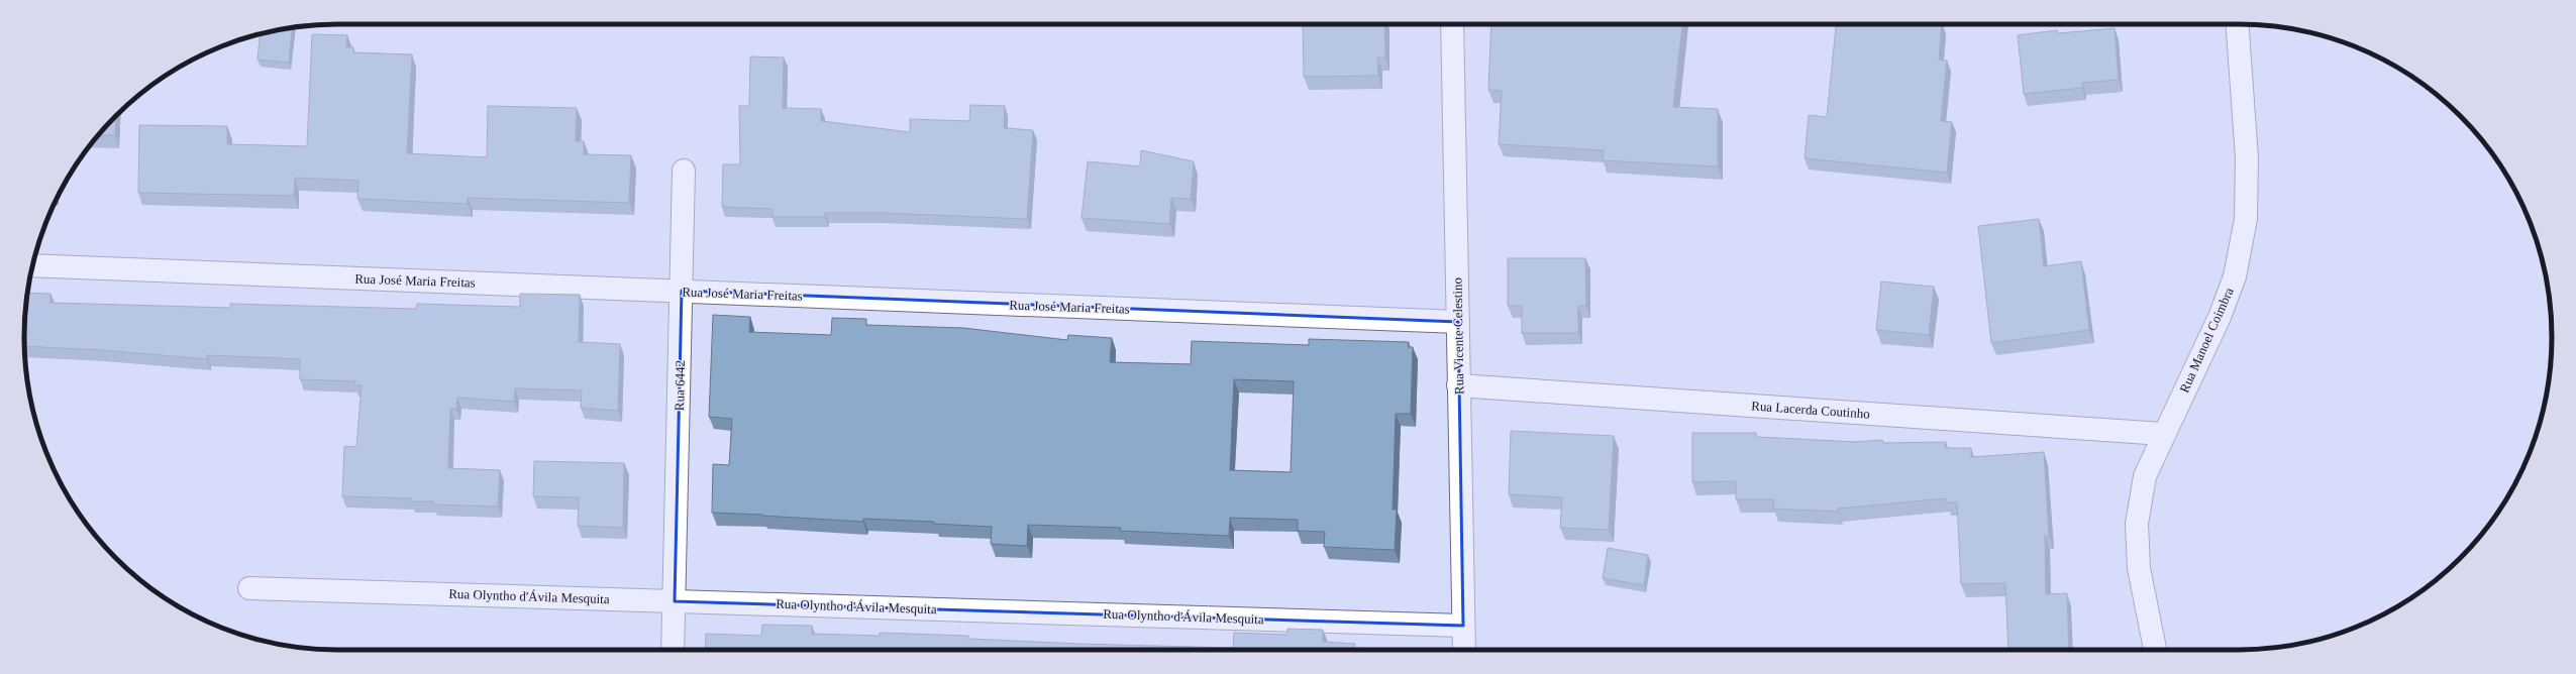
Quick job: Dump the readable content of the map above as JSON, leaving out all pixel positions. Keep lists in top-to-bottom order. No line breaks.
{"streets":{"street":["Rua José Maria Freitas","Rua Vicente Celestino","Rua Manoel Coimbra","Rua 6442","Rua Lacerda Coutinho","Rua Olyntho d'Ávila Mesquita"]},"crossings":[["Rua José Maria Freitas","Rua Vicente Celestino"],["Rua José Maria Freitas","Rua 6442"],["Rua Vicente Celestino","Rua Lacerda Coutinho"],["Rua Vicente Celestino","Rua Olyntho d'Ávila Mesquita"],["Rua Manoel Coimbra","Rua Lacerda Coutinho"],["Rua 6442","Rua Olyntho d'Ávila Mesquita"]]}
